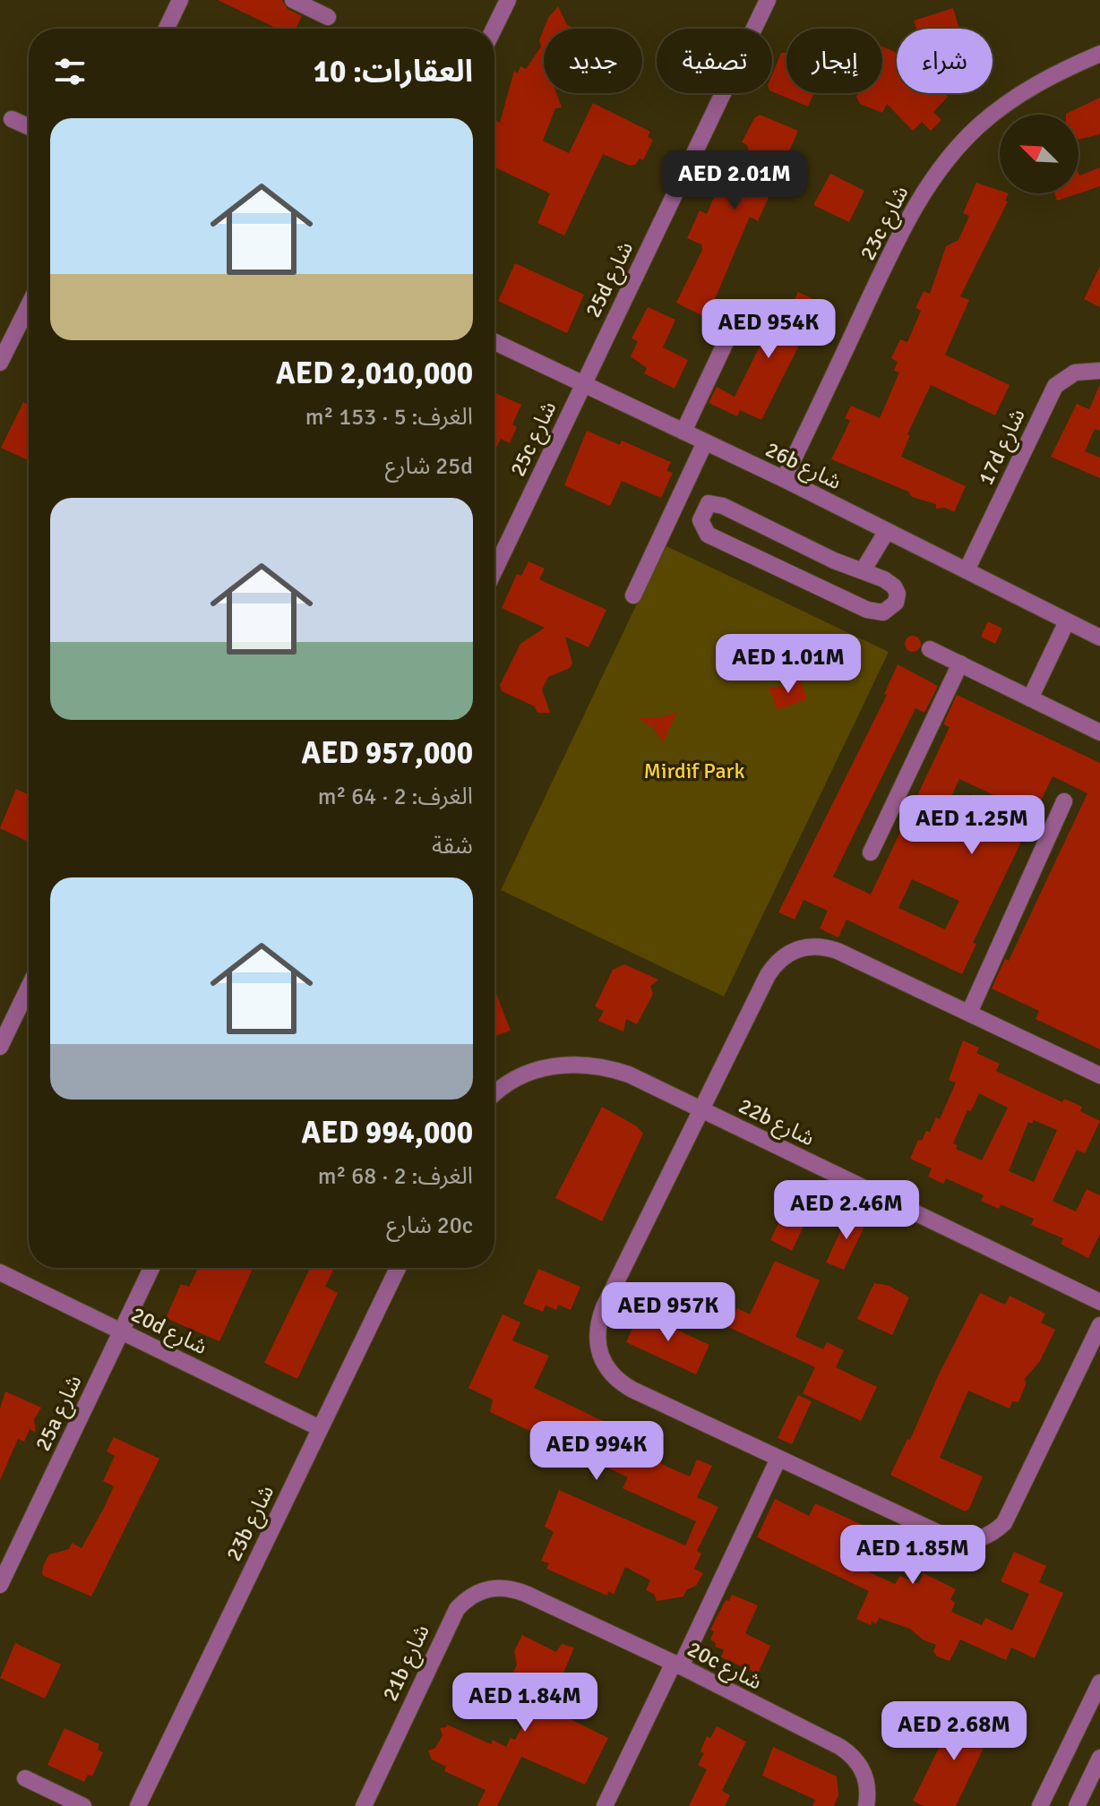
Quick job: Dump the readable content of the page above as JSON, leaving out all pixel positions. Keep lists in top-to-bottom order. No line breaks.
{"streets":{"street":["23c شارع","25d شارع","25c شارع","17d شارع","26b شارع","22b شارع","20d شارع","25a شارع","23b شارع","21b شارع","20c شارع"]},"crossings":[["23c شارع","26b شارع"],["25d شارع","25c شارع"],["25d شارع","26b شارع"],["25c شارع","26b شارع"],["17d شارع","26b شارع"],["20d شارع","25a شارع"],["20d شارع","23b شارع"],["21b شارع","20c شارع"]],"parks":["Mirdif Park"],"north":"top left","page":{"chip":["شراء","إيجار","تصفية","جديد"],"heading":"العقارات: 10","list":[{"name":"AED 2,010,000","note":"الغرف: 5 · 153 m² · 25d شارع"},{"name":"AED 957,000","note":"الغرف: 2 · 64 m² · شقة"},{"name":"AED 994,000","note":"الغرف: 2 · 68 m² · 20c شارع"}],"price":["AED 2.01M","AED 954K","AED 1.01M","AED 1.25M","AED 2.46M","AED 957K","AED 994K","AED 1.85M","AED 1.84M","AED 2.68M"]}}
